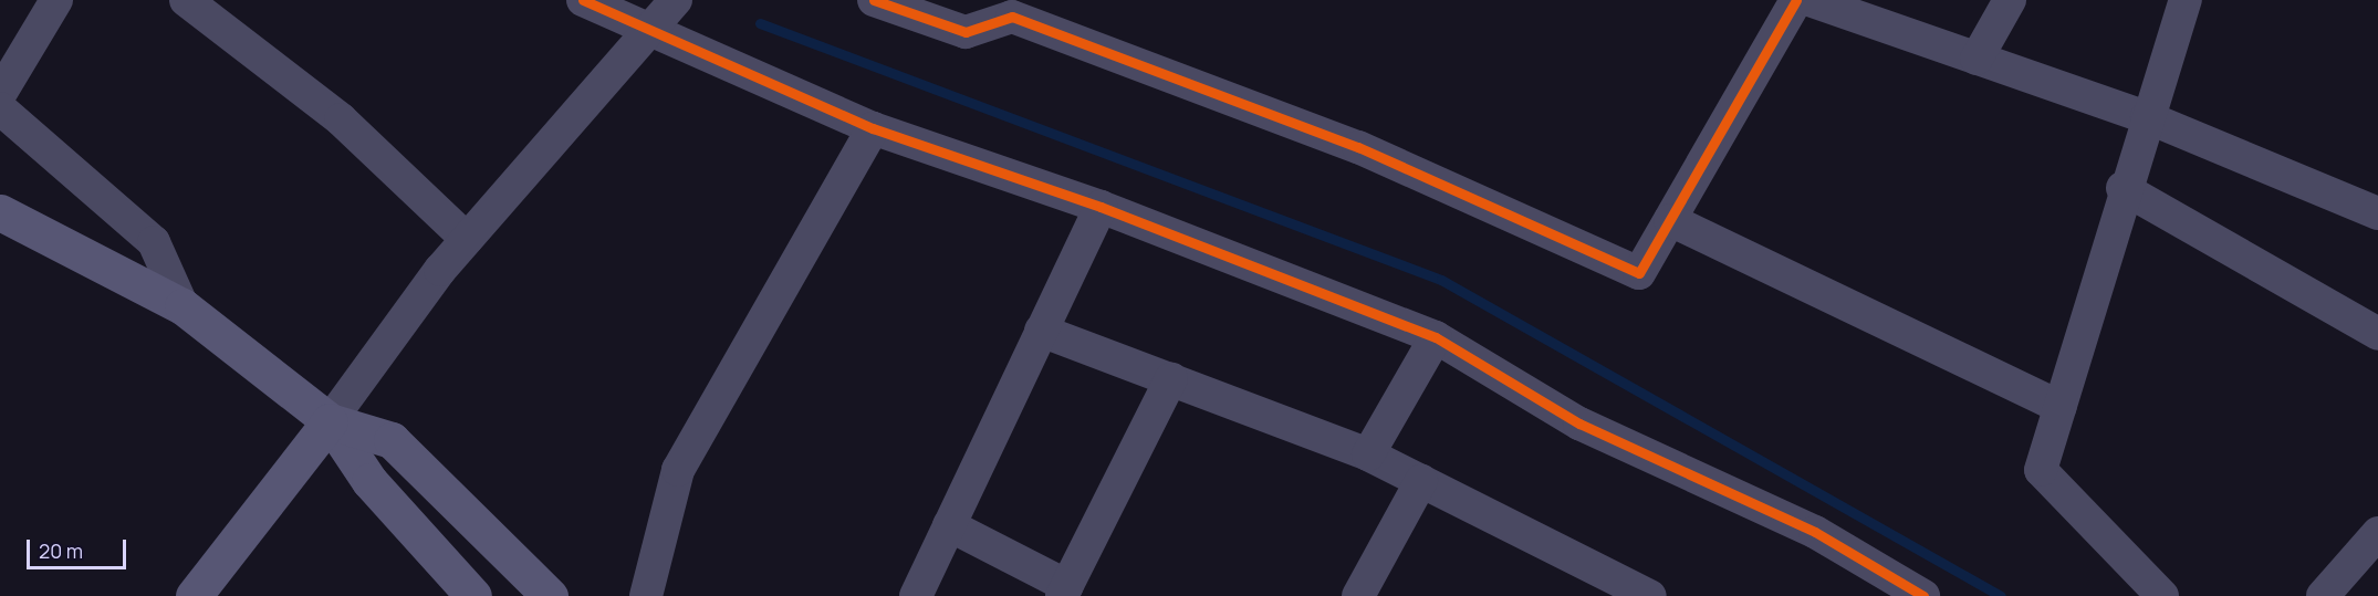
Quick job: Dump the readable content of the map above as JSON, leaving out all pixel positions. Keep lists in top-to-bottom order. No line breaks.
{"scale_bar":"20 m"}
